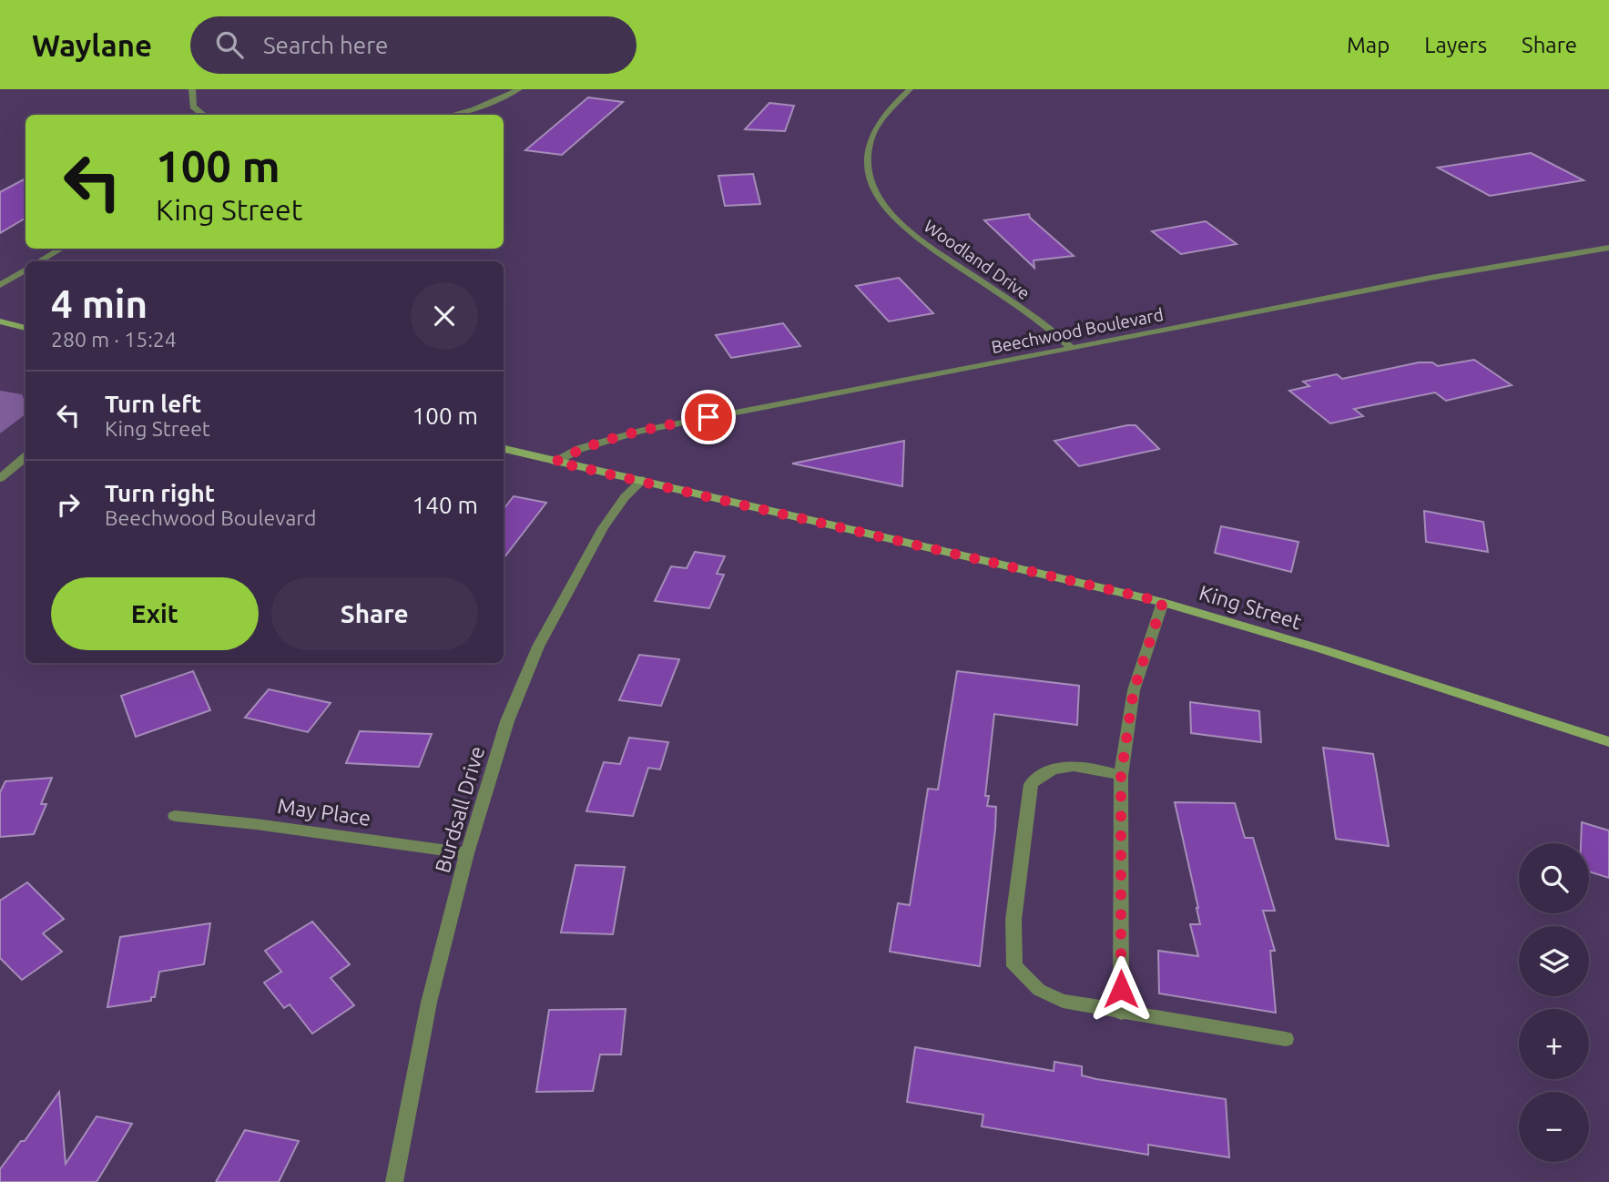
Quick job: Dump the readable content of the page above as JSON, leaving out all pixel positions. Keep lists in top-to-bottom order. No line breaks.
{"streets":{"main road":["King Street"],"street":["Woodland Drive","Beechwood Boulevard","Burdsall Drive","May Place"]},"crossings":[["Woodland Drive","Beechwood Boulevard"],["Beechwood Boulevard","King Street"],["King Street","Burdsall Drive"],["Burdsall Drive","May Place"]],"page":{"header":"Waylane","search":"Search here","nav":["Map","Layers","Share"],"turn":["100 m","King Street"],"heading":["4 min","280 m · 15:24"],"list":[{"name":"Turn left","note":"King Street","value":"100 m"},{"name":"Turn right","note":"Beechwood Boulevard","value":"140 m"}],"buttons":["Exit","Share"],"map_buttons":["+","−"]}}
